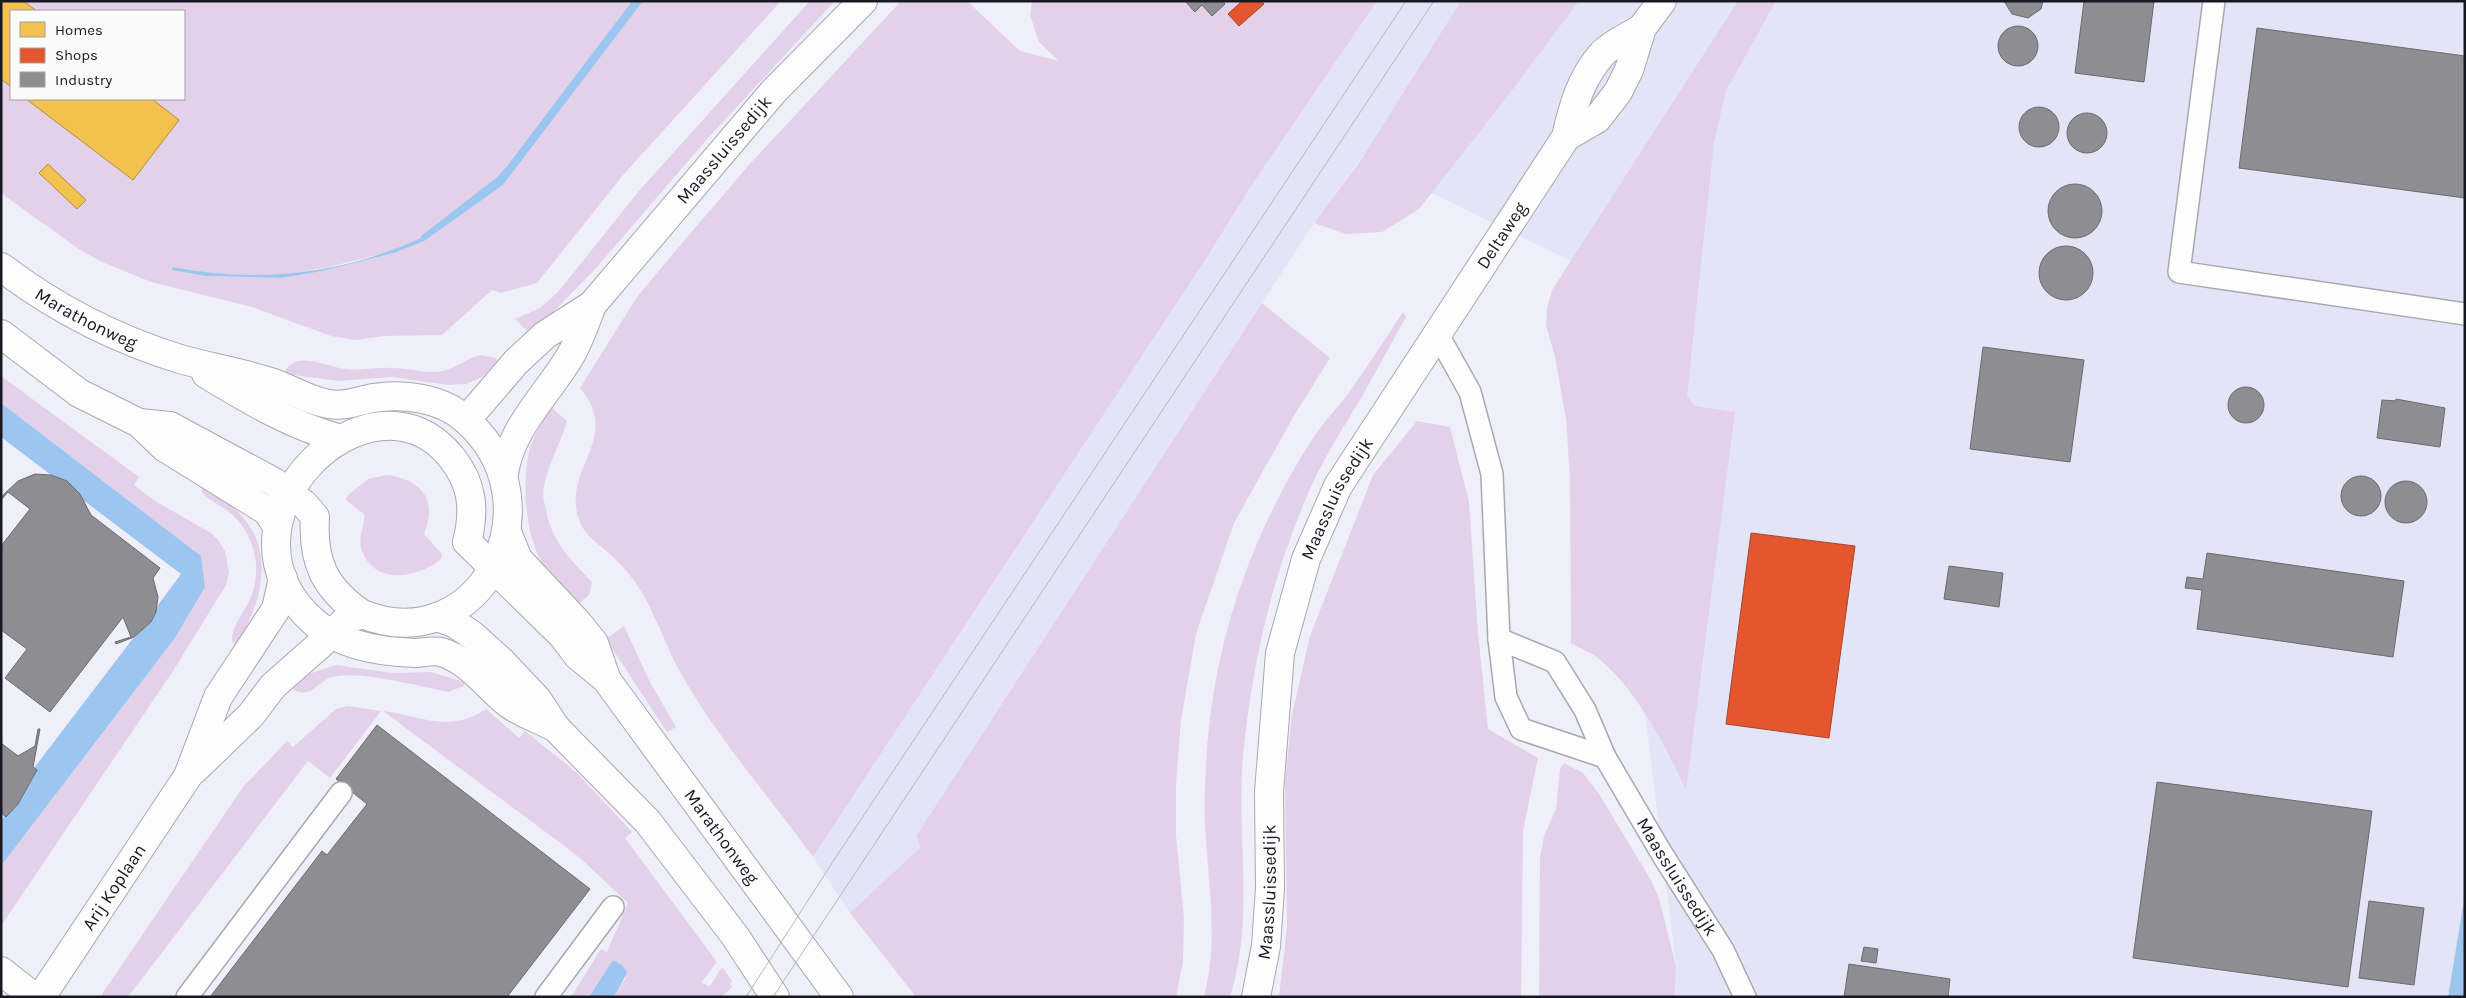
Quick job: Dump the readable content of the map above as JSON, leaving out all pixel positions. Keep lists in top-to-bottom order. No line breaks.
{"streets":{"main road":["Maassluissedijk","Deltaweg","Marathonweg","Arij Koplaan"]},"crossings":[["Maassluissedijk","Deltaweg"],["Maassluissedijk","Marathonweg"]],"legend":["Homes","Shops","Industry"]}
